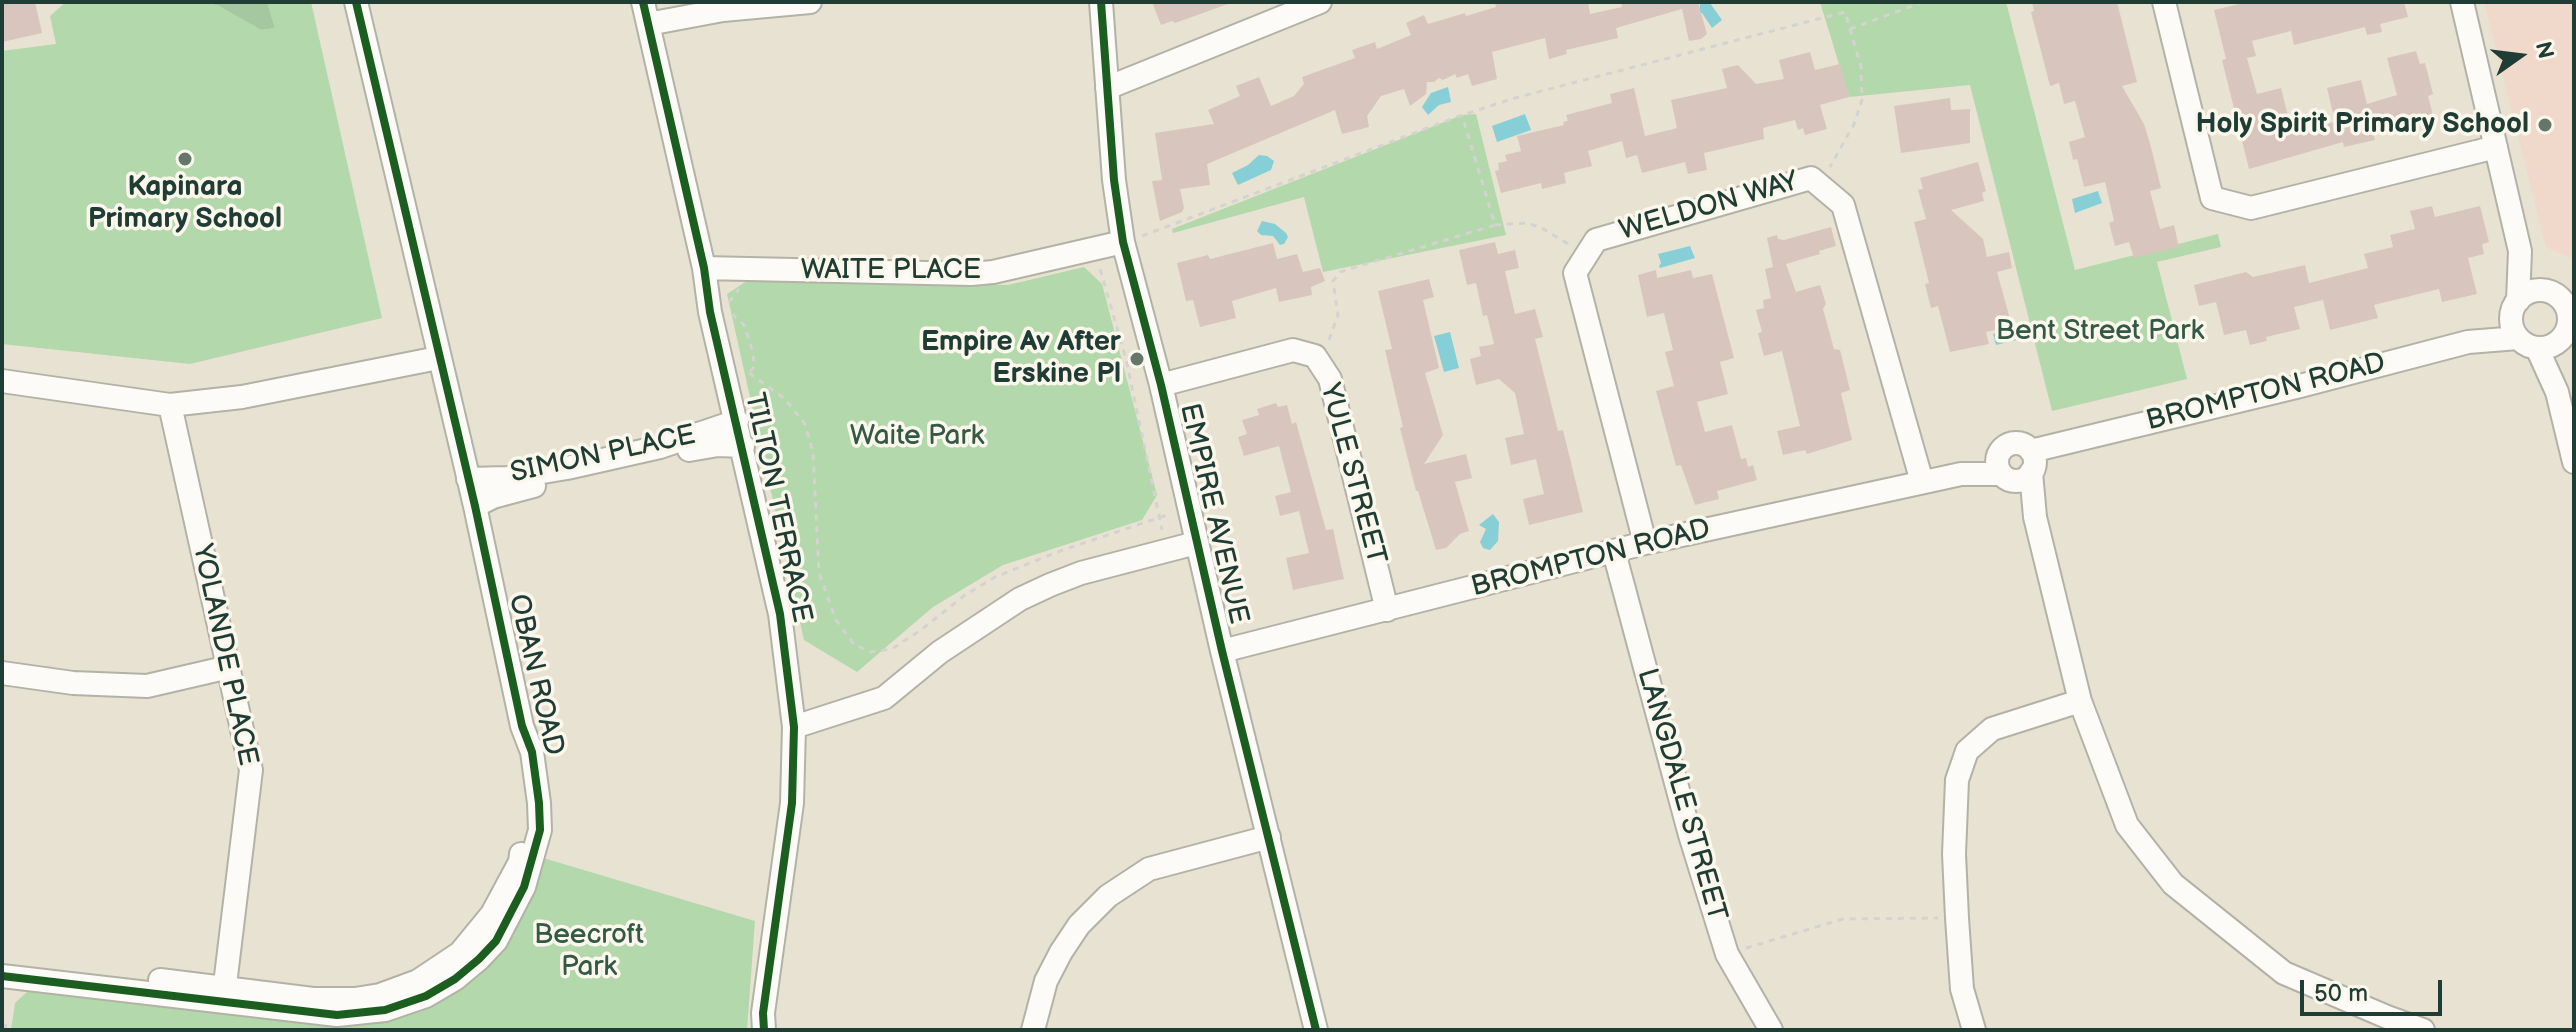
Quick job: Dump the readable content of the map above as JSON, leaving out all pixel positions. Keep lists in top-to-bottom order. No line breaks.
{"streets":{"street":["WELDON WAY","WAITE PLACE","BROMPTON ROAD","SIMON PLACE","YULE STREET","TILTON TERRACE","EMPIRE AVENUE","YOLANDE PLACE","OBAN ROAD","LANGDALE STREET"]},"crossings":[["WELDON WAY","BROMPTON ROAD"],["WAITE PLACE","TILTON TERRACE"],["WAITE PLACE","EMPIRE AVENUE"],["BROMPTON ROAD","YULE STREET"],["BROMPTON ROAD","EMPIRE AVENUE"],["BROMPTON ROAD","LANGDALE STREET"],["SIMON PLACE","TILTON TERRACE"],["SIMON PLACE","OBAN ROAD"],["YULE STREET","EMPIRE AVENUE"],["YOLANDE PLACE","OBAN ROAD"]],"parks":["Bent Street Park","Waite Park","Beecroft Park"],"places":["Holy Spirit Primary School","Kapinara Primary School","Empire Av After Erskine Pl"],"scale_bar":"50 m","north":"right"}
